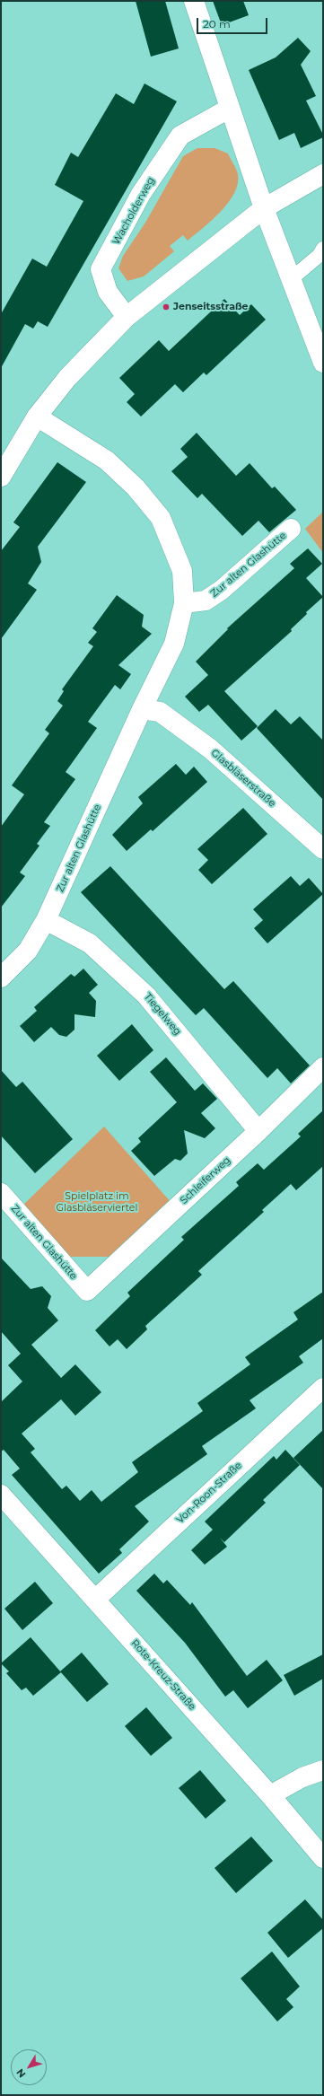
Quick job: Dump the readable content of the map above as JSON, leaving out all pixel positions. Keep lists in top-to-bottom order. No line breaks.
{"streets":{"street":["Wacholderweg","Zur alten Glashütte","Glasbläserstraße","Tiegelweg","Schleiferweg","Von-Roon-Straße","Rote-Kreuz-Straße"]},"crossings":[["Zur alten Glashütte","Glasbläserstraße"],["Zur alten Glashütte","Tiegelweg"],["Zur alten Glashütte","Schleiferweg"],["Tiegelweg","Schleiferweg"],["Von-Roon-Straße","Rote-Kreuz-Straße"]],"parks":["Spielplatz im Glasbläserviertel"],"places":["Jenseitsstraße"],"scale_bar":"20 m","north":"bottom left"}
